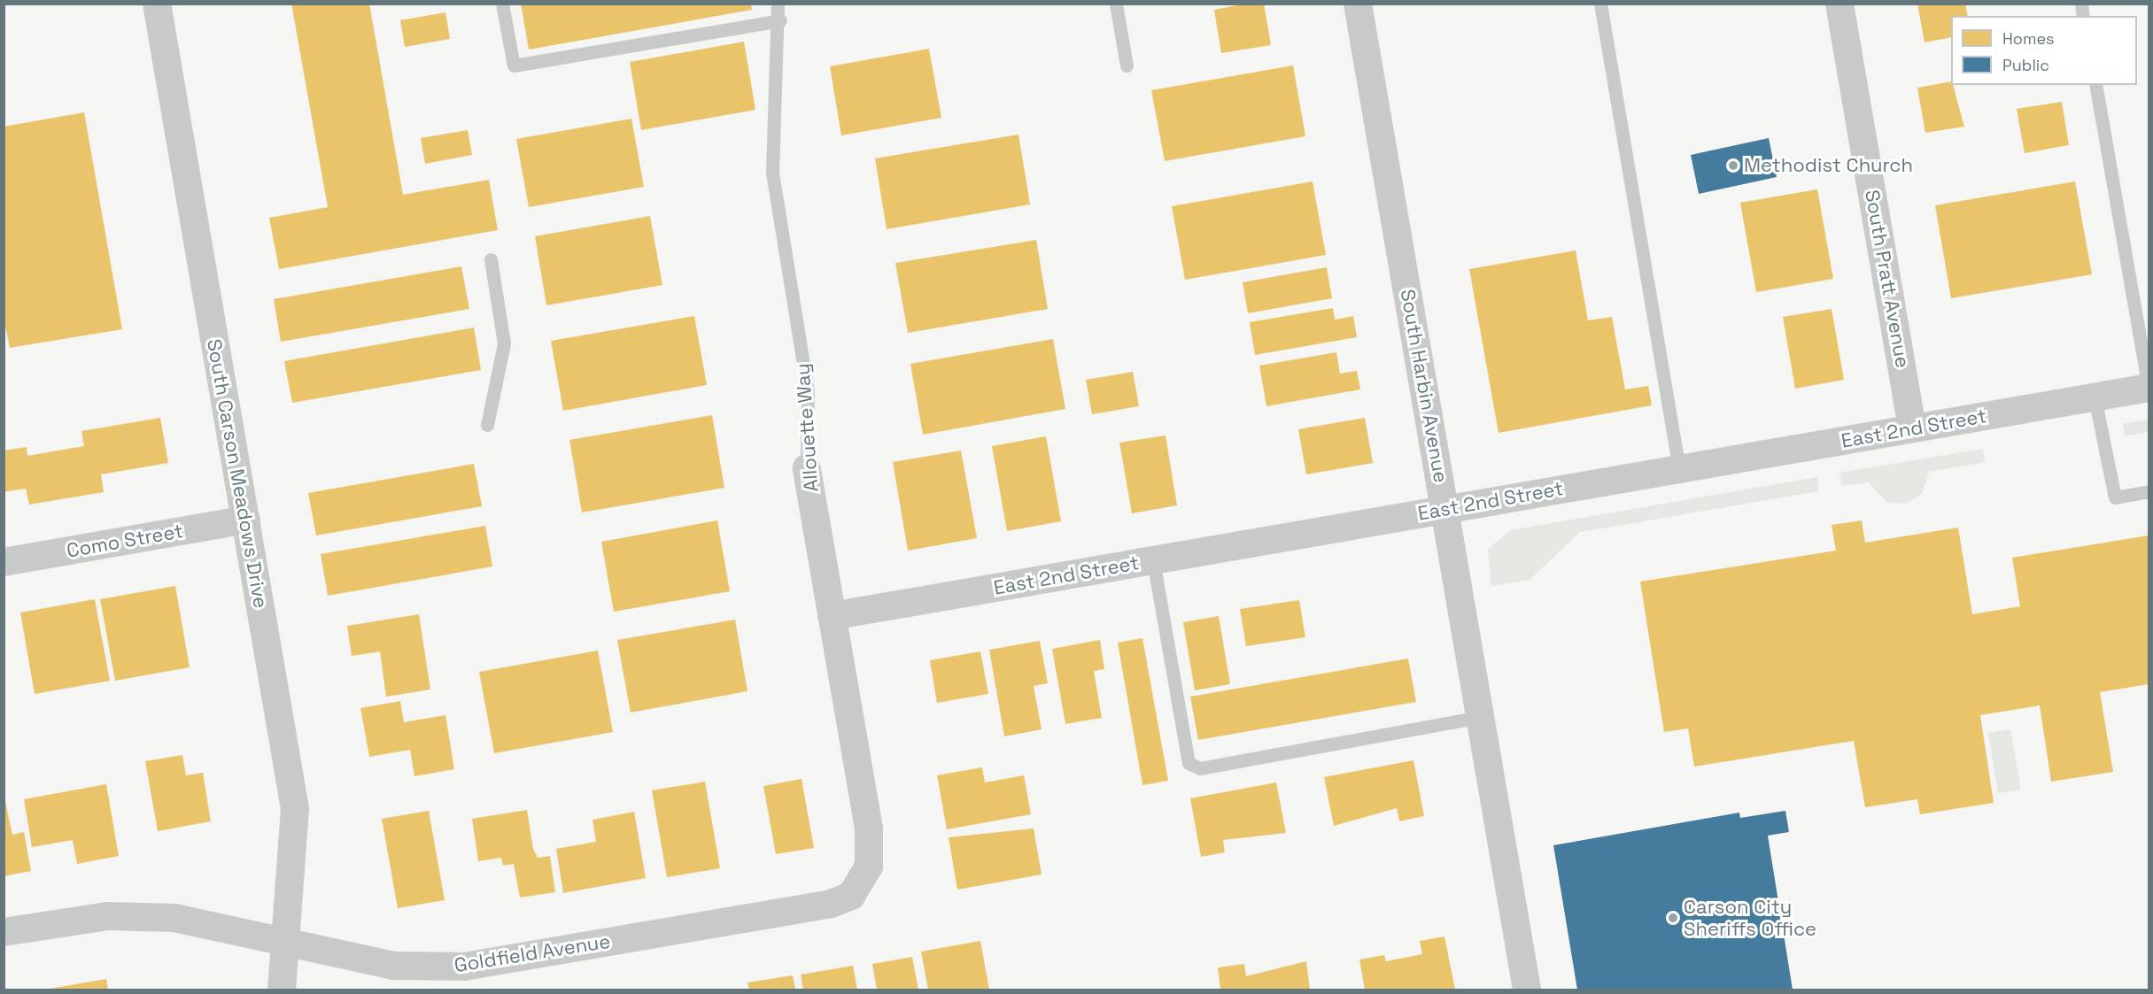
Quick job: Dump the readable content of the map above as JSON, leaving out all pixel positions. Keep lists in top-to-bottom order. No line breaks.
{"streets":{"street":["South Pratt Avenue","South Harbin Avenue","Allouette Way","East 2nd Street","South Carson Meadows Drive","Como Street","Goldfield Avenue"]},"crossings":[["South Pratt Avenue","East 2nd Street"],["South Harbin Avenue","East 2nd Street"],["Allouette Way","East 2nd Street"],["Allouette Way","Goldfield Avenue"],["South Carson Meadows Drive","Como Street"],["South Carson Meadows Drive","Goldfield Avenue"]],"places":["Methodist Church","Carson City Sheriffs Office"],"legend":["Homes","Public"]}
